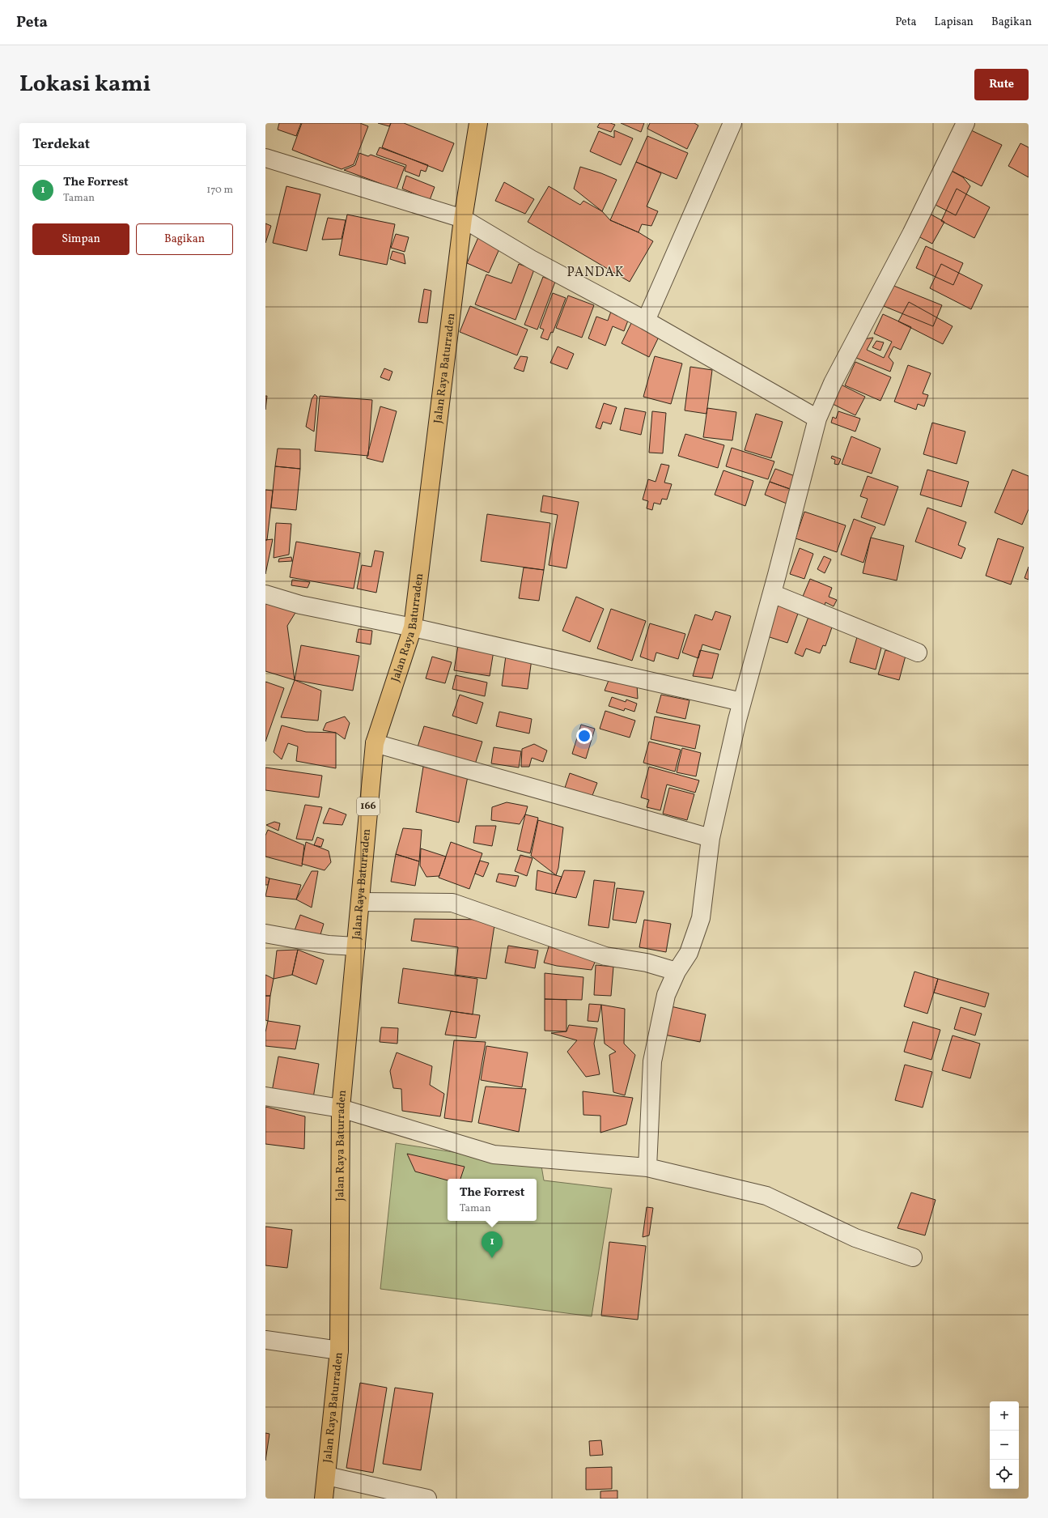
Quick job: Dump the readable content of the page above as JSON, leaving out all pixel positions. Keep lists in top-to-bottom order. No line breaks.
{"streets":{"main road":["Jalan Raya Baturraden","166"]},"districts":["PANDAK"],"page":{"header":"Peta","nav":["Peta","Lapisan","Bagikan"],"title":"Lokasi kami","buttons":["Rute",["Simpan","Bagikan"]],"heading":"Terdekat","list":[{"mark":"1","name":"The Forrest","note":"Taman","value":"170 m"}],"popup":["The Forrest","Taman"],"pins":"1","map_buttons":["+","−"]}}
